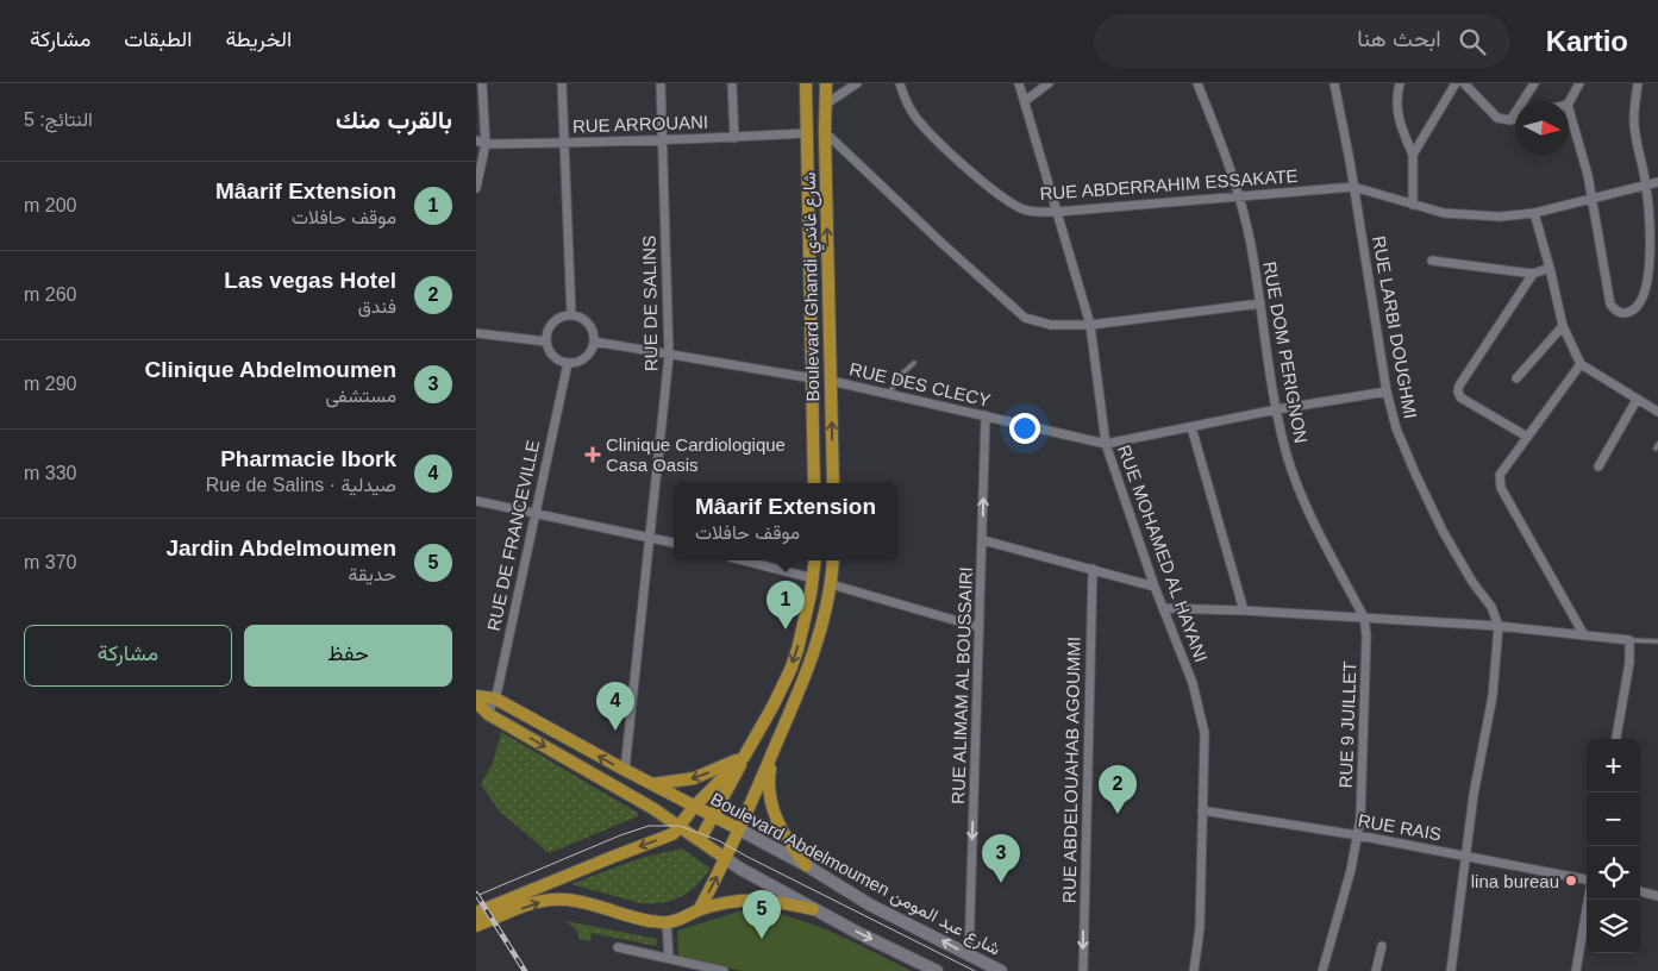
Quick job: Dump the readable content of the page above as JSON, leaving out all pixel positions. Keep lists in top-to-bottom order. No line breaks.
{"streets":{"main road":["Boulevard Ghandi شارع غاندي","Boulevard Abdelmoumen شارع عبد المومن"],"street":["RUE ARROUANI","RUE ABDERRAHIM ESSAKATE","RUE DE SALINS","RUE LARBI DOUGHMI","RUE DOM PERIGNON","RUE DES CLECY","RUE DE FRANCEVILLE","RUE MOHAMED AL HAYANI","RUE ALIMAM AL BOUSSAIRI","RUE 9 JUILLET","RUE ABDELOUAHAB AGOUMMI","RUE RAIS"]},"crossings":[["RUE ARROUANI","Boulevard Ghandi شارع غاندي"],["RUE ARROUANI","RUE DE SALINS"],["RUE ABDERRAHIM ESSAKATE","RUE LARBI DOUGHMI"],["RUE ABDERRAHIM ESSAKATE","RUE DOM PERIGNON"],["RUE ABDERRAHIM ESSAKATE","RUE MOHAMED AL HAYANI"],["Boulevard Ghandi شارع غاندي","RUE DES CLECY"],["RUE DE SALINS","Boulevard Abdelmoumen شارع عبد المومن"],["RUE DOM PERIGNON","RUE 9 JUILLET"],["RUE DES CLECY","RUE MOHAMED AL HAYANI"],["RUE DES CLECY","RUE ALIMAM AL BOUSSAIRI"],["RUE DE FRANCEVILLE","Boulevard Abdelmoumen شارع عبد المومن"],["RUE MOHAMED AL HAYANI","RUE RAIS"],["RUE ALIMAM AL BOUSSAIRI","Boulevard Abdelmoumen شارع عبد المومن"],["RUE 9 JUILLET","RUE RAIS"]],"one_way":["RUE ABDELOUAHAB AGOUMMI"],"places":{"health":["Clinique Cardiologique Casa Oasis"],"other":["lina bureau"]},"north":"right","page":{"header":"Kartio","search":"ابحث هنا","nav":["الخريطة","الطبقات","مشاركة"],"heading":["بالقرب منك","النتائج: 5"],"list":[{"mark":"1","name":"Mâarif Extension","note":"موقف حافلات","value":"200 m"},{"mark":"2","name":"Las vegas Hotel","note":"فندق","value":"260 m"},{"mark":"3","name":"Clinique Abdelmoumen","note":"مستشفى","value":"290 m"},{"mark":"4","name":"Pharmacie Ibork","note":"صيدلية · Rue de Salins","value":"330 m"},{"mark":"5","name":"Jardin Abdelmoumen","note":"حديقة","value":"370 m"}],"popup":["Mâarif Extension","موقف حافلات"],"pins":["1","4","2","3","5"],"buttons":["حفظ","مشاركة"],"map_buttons":["+","−"]}}
